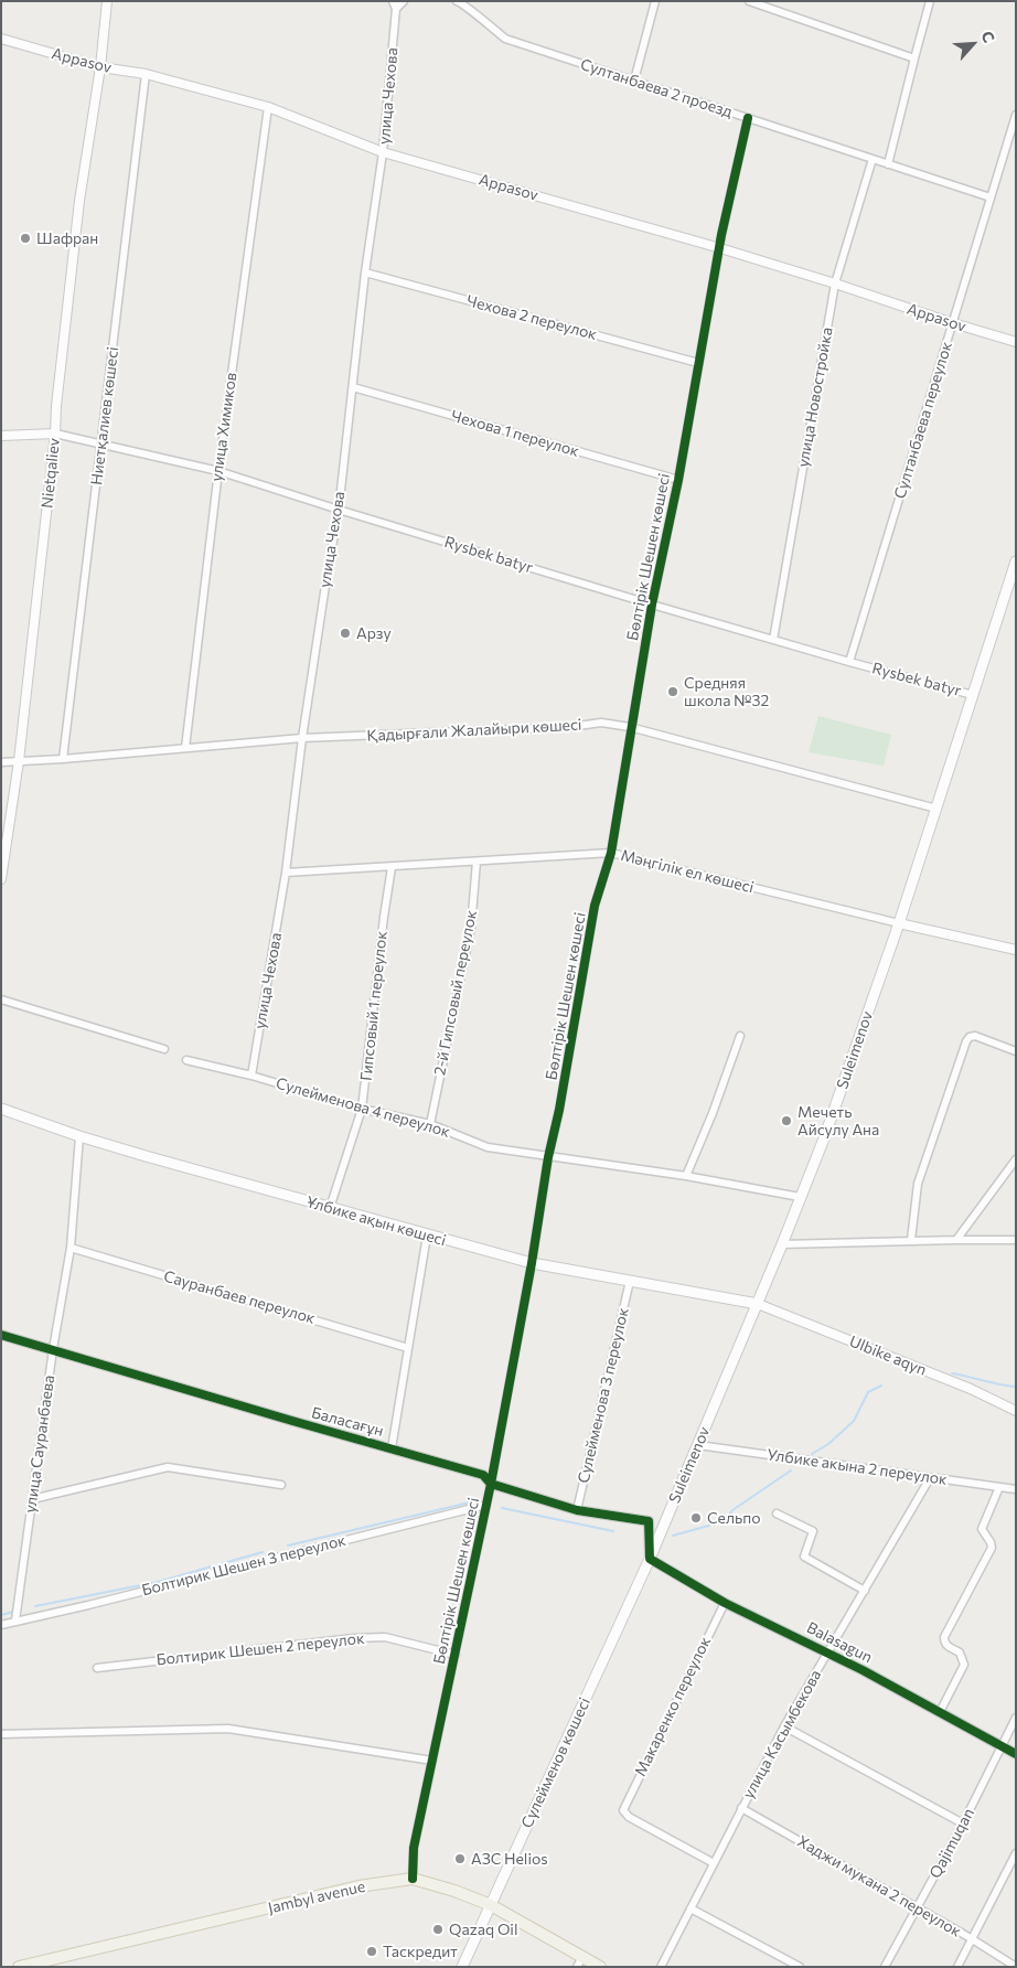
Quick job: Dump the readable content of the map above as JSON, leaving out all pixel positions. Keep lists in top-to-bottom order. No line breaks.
{"streets":{"main road":["Suleimenov","Ұлбике ақын көшесі","Сүлейменов көшесі","Jambyl avenue"],"street":["Appasov","Султанбаева 2 проезд","улица Чехова","Чехова 2 переулок","улица Новостройка","Ниетқалиев көшесі","Султанбаева переулок","улица Химиков","Чехова 1 переулок","Nietqaliev","Rysbek batyr","Бөлтірік Шешен көшесі","Қадырғали Жалайыри көшесі","Мәңгілік ел көшесі","2-й Гипсовый переулок","Гипсовый 1 переулок","Сулейменова 4 переулок","Сауранбаев переулок","Ulbike aqyn","Сулейменова 3 переулок","Баласағұн","улица Сауранбаева","Улбике акына 2 переулок","Болтирик Шешен 3 переулок","Balasagun","Болтирик Шешен 2 переулок","Макаренко переулок","улица Касымбекова","Qajimuqan","Хаджи мукана 2 переулок"]},"crossings":[["Appasov","улица Чехова"],["Appasov","улица Новостройка"],["Appasov","Ниетқалиев көшесі"],["Appasov","Султанбаева переулок"],["Appasov","улица Химиков"],["Appasov","Nietqaliev"],["Appasov","Бөлтірік Шешен көшесі"],["Султанбаева 2 проезд","улица Новостройка"],["Султанбаева 2 проезд","Султанбаева переулок"],["Султанбаева 2 проезд","Бөлтірік Шешен көшесі"],["улица Чехова","Чехова 2 переулок"],["улица Чехова","Чехова 1 переулок"],["улица Чехова","Rysbek batyr"],["улица Чехова","Қадырғали Жалайыри көшесі"],["улица Чехова","Мәңгілік ел көшесі"],["улица Чехова","Сулейменова 4 переулок"],["Чехова 2 переулок","Бөлтірік Шешен көшесі"],["улица Новостройка","Rysbek batyr"],["Ниетқалиев көшесі","Rysbek batyr"],["Ниетқалиев көшесі","Қадырғали Жалайыри көшесі"],["Султанбаева переулок","Rysbek batyr"],["улица Химиков","Rysbek batyr"],["улица Химиков","Қадырғали Жалайыри көшесі"],["Чехова 1 переулок","Бөлтірік Шешен көшесі"],["Nietqaliev","Rysbek batyr"],["Nietqaliev","Қадырғали Жалайыри көшесі"],["Rysbek batyr","Бөлтірік Шешен көшесі"],["Rysbek batyr","Suleimenov"],["Бөлтірік Шешен көшесі","Қадырғали Жалайыри көшесі"],["Бөлтірік Шешен көшесі","Мәңгілік ел көшесі"],["Бөлтірік Шешен көшесі","Сулейменова 4 переулок"],["Бөлтірік Шешен көшесі","Ұлбике ақын көшесі"],["Бөлтірік Шешен көшесі","Баласағұн"],["Бөлтірік Шешен көшесі","Болтирик Шешен 3 переулок"],["Бөлтірік Шешен көшесі","Болтирик Шешен 2 переулок"],["Бөлтірік Шешен көшесі","Jambyl avenue"],["Қадырғали Жалайыри көшесі","Suleimenov"],["Мәңгілік ел көшесі","2-й Гипсовый переулок"],["Мәңгілік ел көшесі","Гипсовый 1 переулок"],["Мәңгілік ел көшесі","Suleimenov"],["2-й Гипсовый переулок","Сулейменова 4 переулок"],["Гипсовый 1 переулок","Сулейменова 4 переулок"],["Гипсовый 1 переулок","Ұлбике ақын көшесі"],["Suleimenov","Сулейменова 4 переулок"],["Suleimenov","Ұлбике ақын көшесі"],["Suleimenov","Ulbike aqyn"],["Suleimenov","Баласағұн"],["Suleimenov","Улбике акына 2 переулок"],["Suleimenov","Balasagun"],["Suleimenov","Сүлейменов көшесі"],["Ұлбике ақын көшесі","Ulbike aqyn"],["Ұлбике ақын көшесі","Сулейменова 3 переулок"],["Ұлбике ақын көшесі","улица Сауранбаева"],["Сауранбаев переулок","улица Сауранбаева"],["Сулейменова 3 переулок","Баласағұн"],["Баласағұн","улица Сауранбаева"],["Баласағұн","Balasagun"],["Баласағұн","Сүлейменов көшесі"],["улица Сауранбаева","Болтирик Шешен 3 переулок"],["Улбике акына 2 переулок","улица Касымбекова"],["Balasagun","Макаренко переулок"],["Balasagun","улица Касымбекова"],["Balasagun","Сүлейменов көшесі"],["Balasagun","Qajimuqan"],["Макаренко переулок","улица Касымбекова"],["улица Касымбекова","Хаджи мукана 2 переулок"],["Сүлейменов көшесі","Jambyl avenue"],["Qajimuqan","Хаджи мукана 2 переулок"]],"places":["Шафран","Арзу","Средняя школа №32","Мечеть Айсулу Ана","Сельпо","АЗС Helios","Qazaq Oil","Таскредит"],"north":"top right"}
